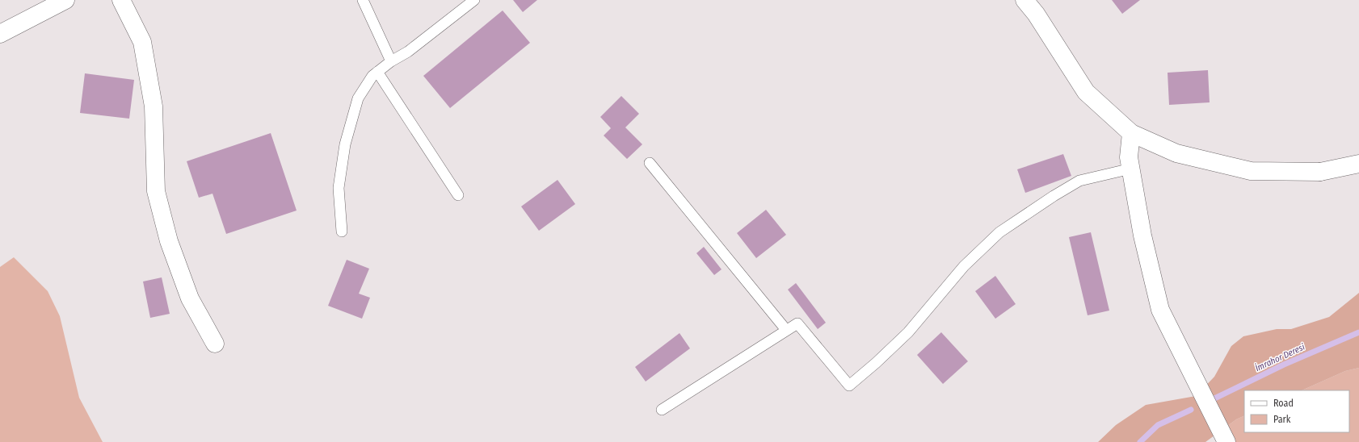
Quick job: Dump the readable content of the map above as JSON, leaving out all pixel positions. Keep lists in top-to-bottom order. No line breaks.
{"water":["İmrahor Deresi"],"legend":["Road","Park"]}
